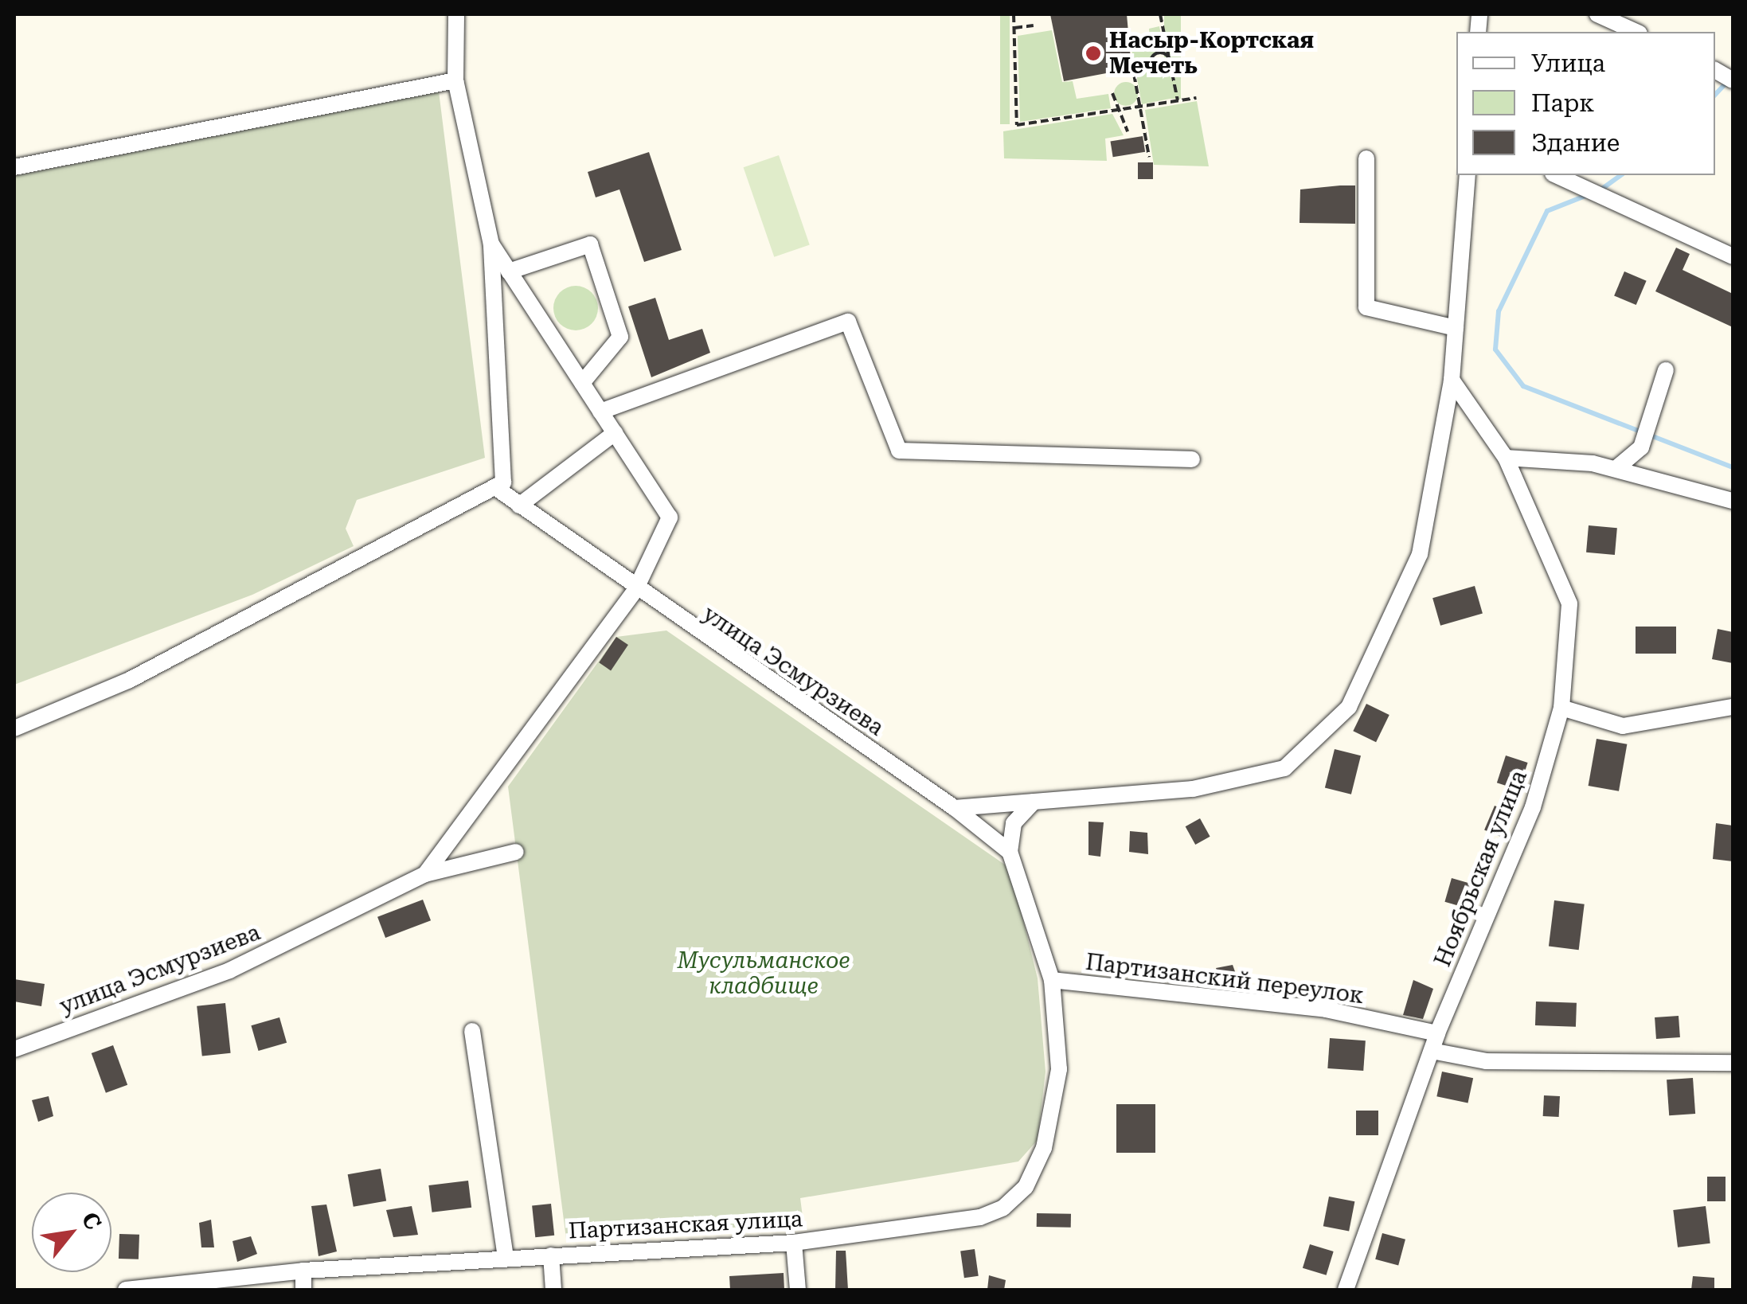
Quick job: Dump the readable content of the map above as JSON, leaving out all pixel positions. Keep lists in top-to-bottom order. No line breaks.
{"streets":{"street":["улица Эсмурзиева","Ноябрьская улица","Партизанский переулок","Партизанская улица"]},"crossings":[["улица Эсмурзиева","Партизанская улица"],["Ноябрьская улица","Партизанский переулок"],["Партизанский переулок","Партизанская улица"]],"parks":["Мусульманское кладбище"],"places":["Насыр-Кортская Мечеть"],"legend":["Улица","Парк","Здание"],"north":"top right"}
